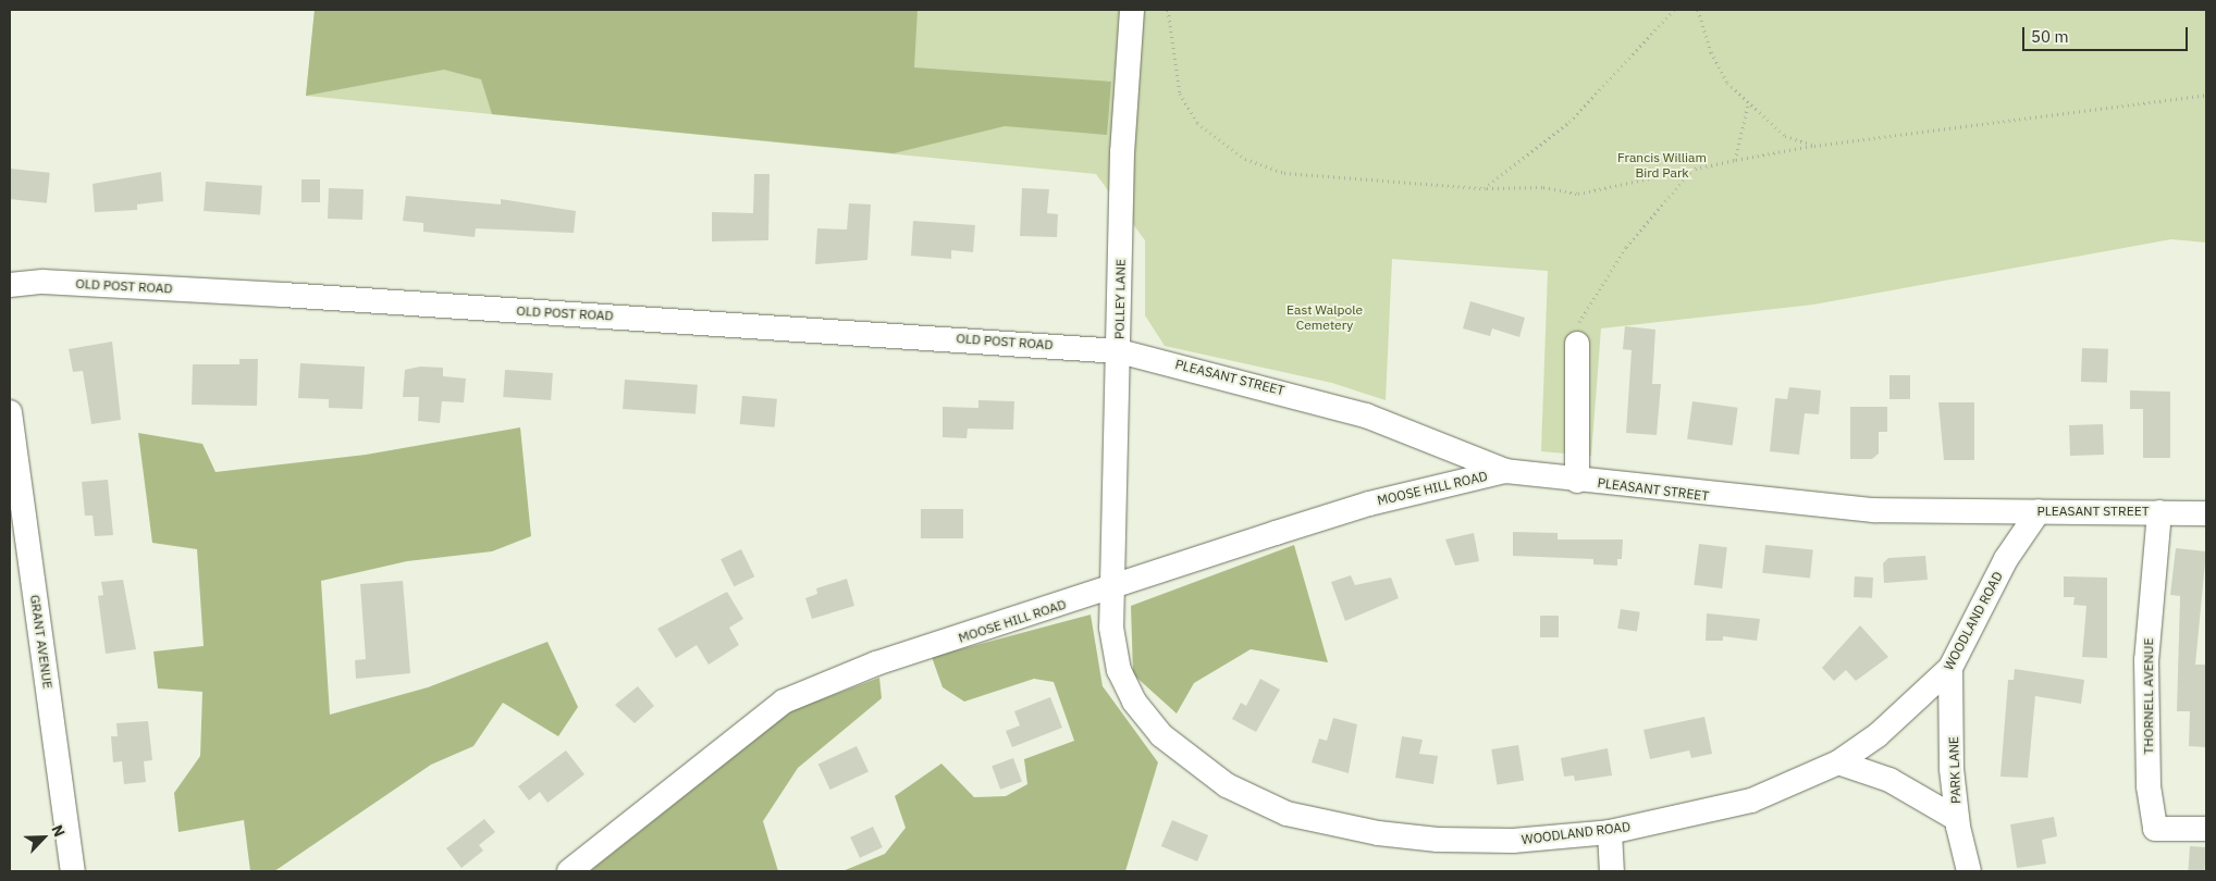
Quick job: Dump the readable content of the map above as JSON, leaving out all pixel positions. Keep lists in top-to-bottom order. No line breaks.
{"streets":{"street":["OLD POST ROAD","POLLEY LANE","PLEASANT STREET","MOOSE HILL ROAD","WOODLAND ROAD","GRANT AVENUE","THORNELL AVENUE","PARK LANE"]},"crossings":[["OLD POST ROAD","POLLEY LANE"],["OLD POST ROAD","PLEASANT STREET"],["POLLEY LANE","PLEASANT STREET"],["POLLEY LANE","MOOSE HILL ROAD"],["POLLEY LANE","WOODLAND ROAD"],["PLEASANT STREET","MOOSE HILL ROAD"],["PLEASANT STREET","WOODLAND ROAD"],["PLEASANT STREET","THORNELL AVENUE"],["MOOSE HILL ROAD","WOODLAND ROAD"],["WOODLAND ROAD","PARK LANE"]],"parks":["Francis William Bird Park","East Walpole Cemetery"],"scale_bar":"50 m","north":"top right"}
